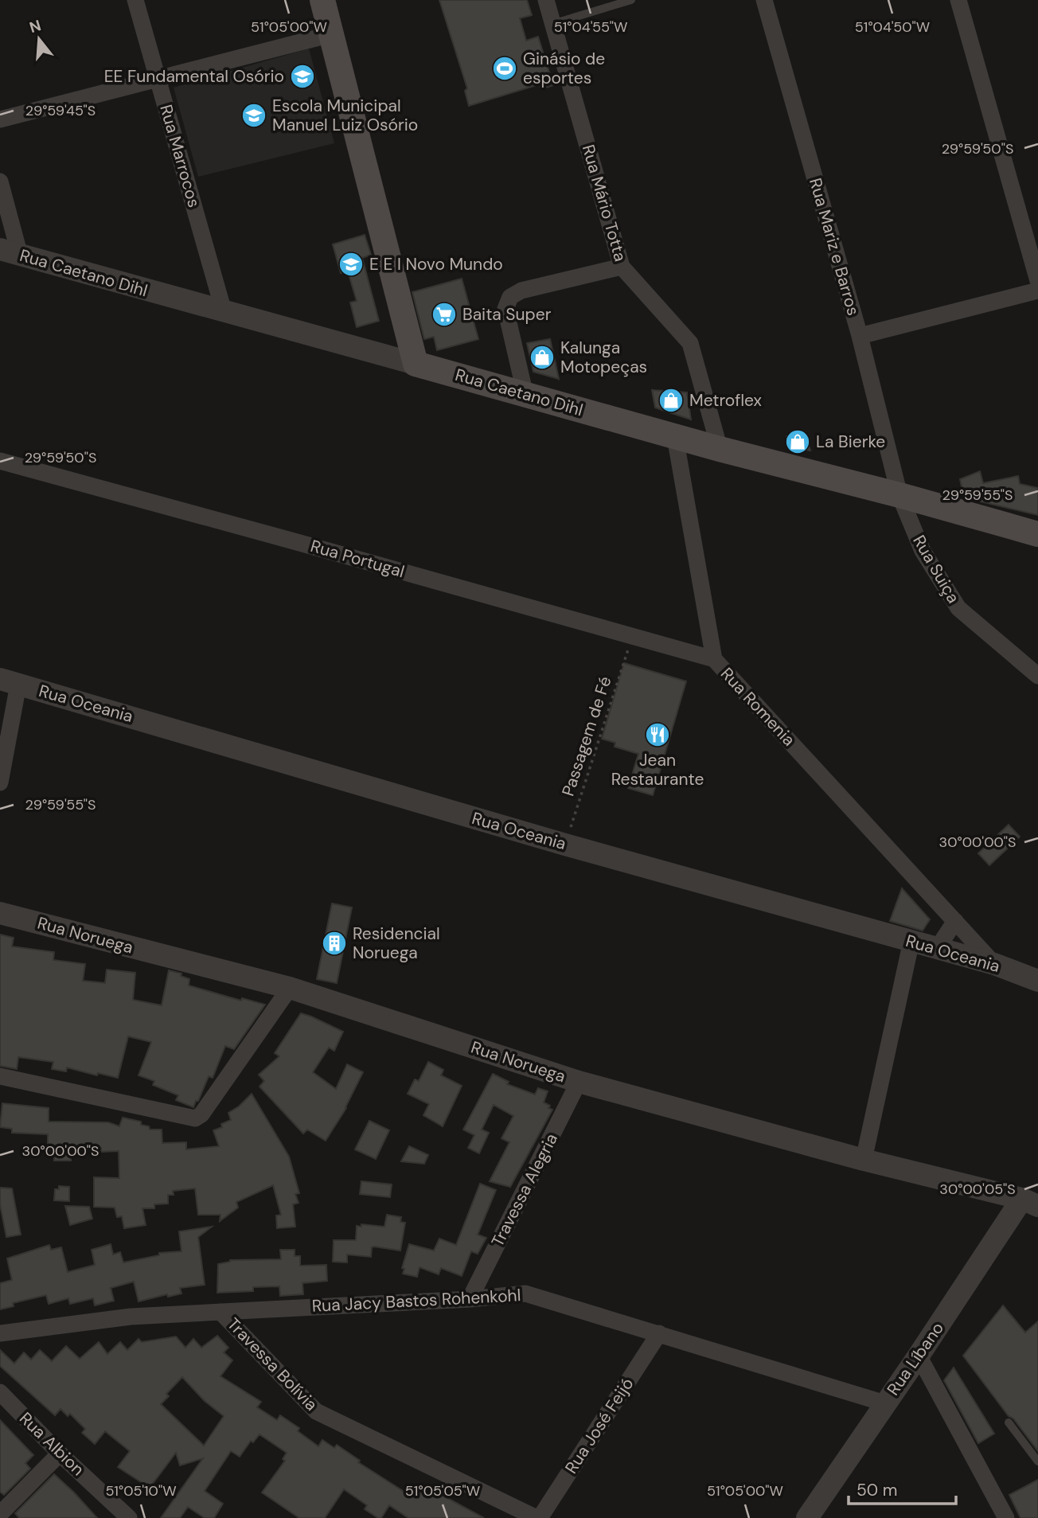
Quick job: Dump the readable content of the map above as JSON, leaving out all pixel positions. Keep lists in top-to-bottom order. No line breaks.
{"streets":{"main road":["Rua Caetano Dihl"],"street":["Rua Marrocos","Rua Mário Totta","Rua Mariz e Barros","Rua Portugal","Rua Suiça","Rua Oceania","Rua Romenia","Rua Noruega","Travessa Alegria","Rua Jacy Bastos Rohenkohl","Rua Líbano","Travessa Bolívia","Rua José Feijó","Rua Albion"],"path":["Passagem de Fé"]},"crossings":[["Rua Marrocos","Rua Caetano Dihl"],["Rua Mário Totta","Rua Caetano Dihl"],["Rua Mariz e Barros","Rua Caetano Dihl"],["Rua Mariz e Barros","Rua Suiça"],["Rua Caetano Dihl","Rua Suiça"],["Rua Caetano Dihl","Rua Romenia"],["Rua Portugal","Rua Romenia"],["Rua Portugal","Passagem de Fé"],["Rua Oceania","Rua Romenia"],["Rua Oceania","Passagem de Fé"],["Rua Noruega","Travessa Alegria"],["Rua Noruega","Rua Líbano"],["Travessa Alegria","Rua Jacy Bastos Rohenkohl"],["Rua Jacy Bastos Rohenkohl","Rua Líbano"],["Rua Jacy Bastos Rohenkohl","Travessa Bolívia"],["Rua Jacy Bastos Rohenkohl","Rua José Feijó"],["Travessa Bolívia","Rua José Feijó"]],"places":{"sports":["Ginásio de esportes"],"school or university":["EE Fundamental Osório","Escola Municipal Manuel Luiz Osório","E E I Novo Mundo"],"supermarket":["Baita Super"],"shop":["Kalunga Motopeças","Metroflex","La Bierke"],"restaurant":["Jean Restaurante"],"building":["Residencial Noruega"]},"scale_bar":"50 m","north":"top","coordinates":["51°05'00\"W","51°04'55\"W","51°04'50\"W","29°59'45\"S","29°59'50\"S","29°59'55\"S","30°00'00\"S","30°00'05\"S","51°05'10\"W","51°05'05\"W"]}
